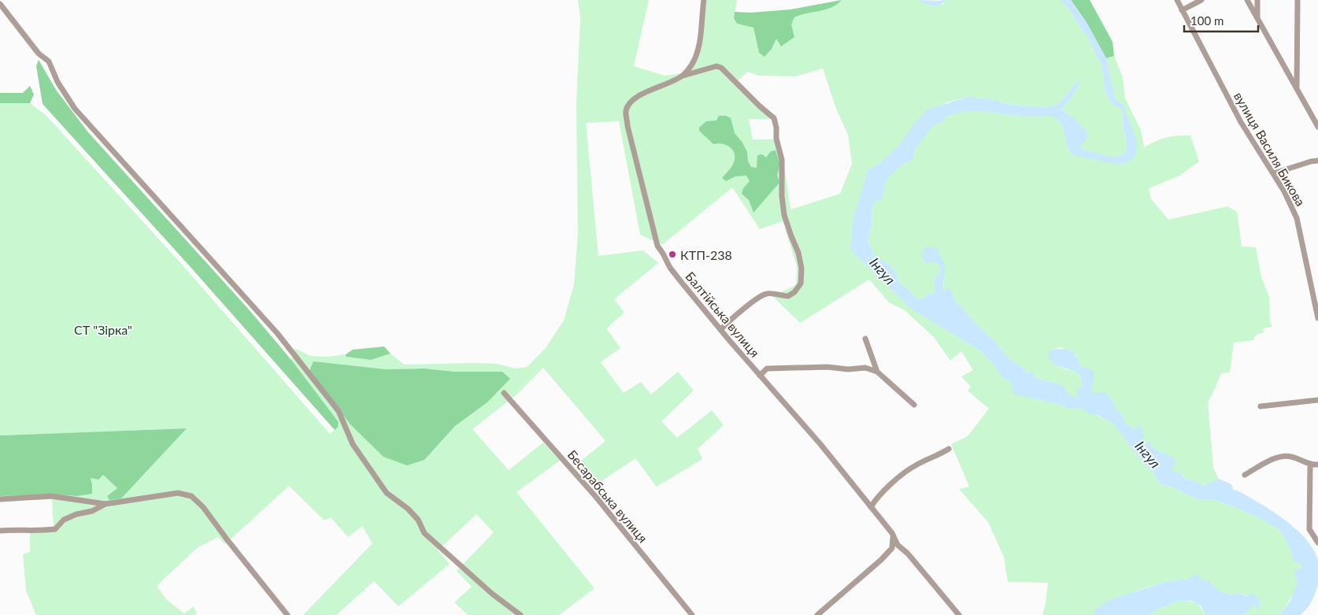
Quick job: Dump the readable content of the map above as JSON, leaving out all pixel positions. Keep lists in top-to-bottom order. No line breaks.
{"streets":{"street":["вулиця Василя Бикова","Балтійська вулиця","Бесарабська вулиця"]},"water":["Інгул"],"parks":["СТ \"Зірка\""],"places":["КТП-238"],"scale_bar":"100 m"}
